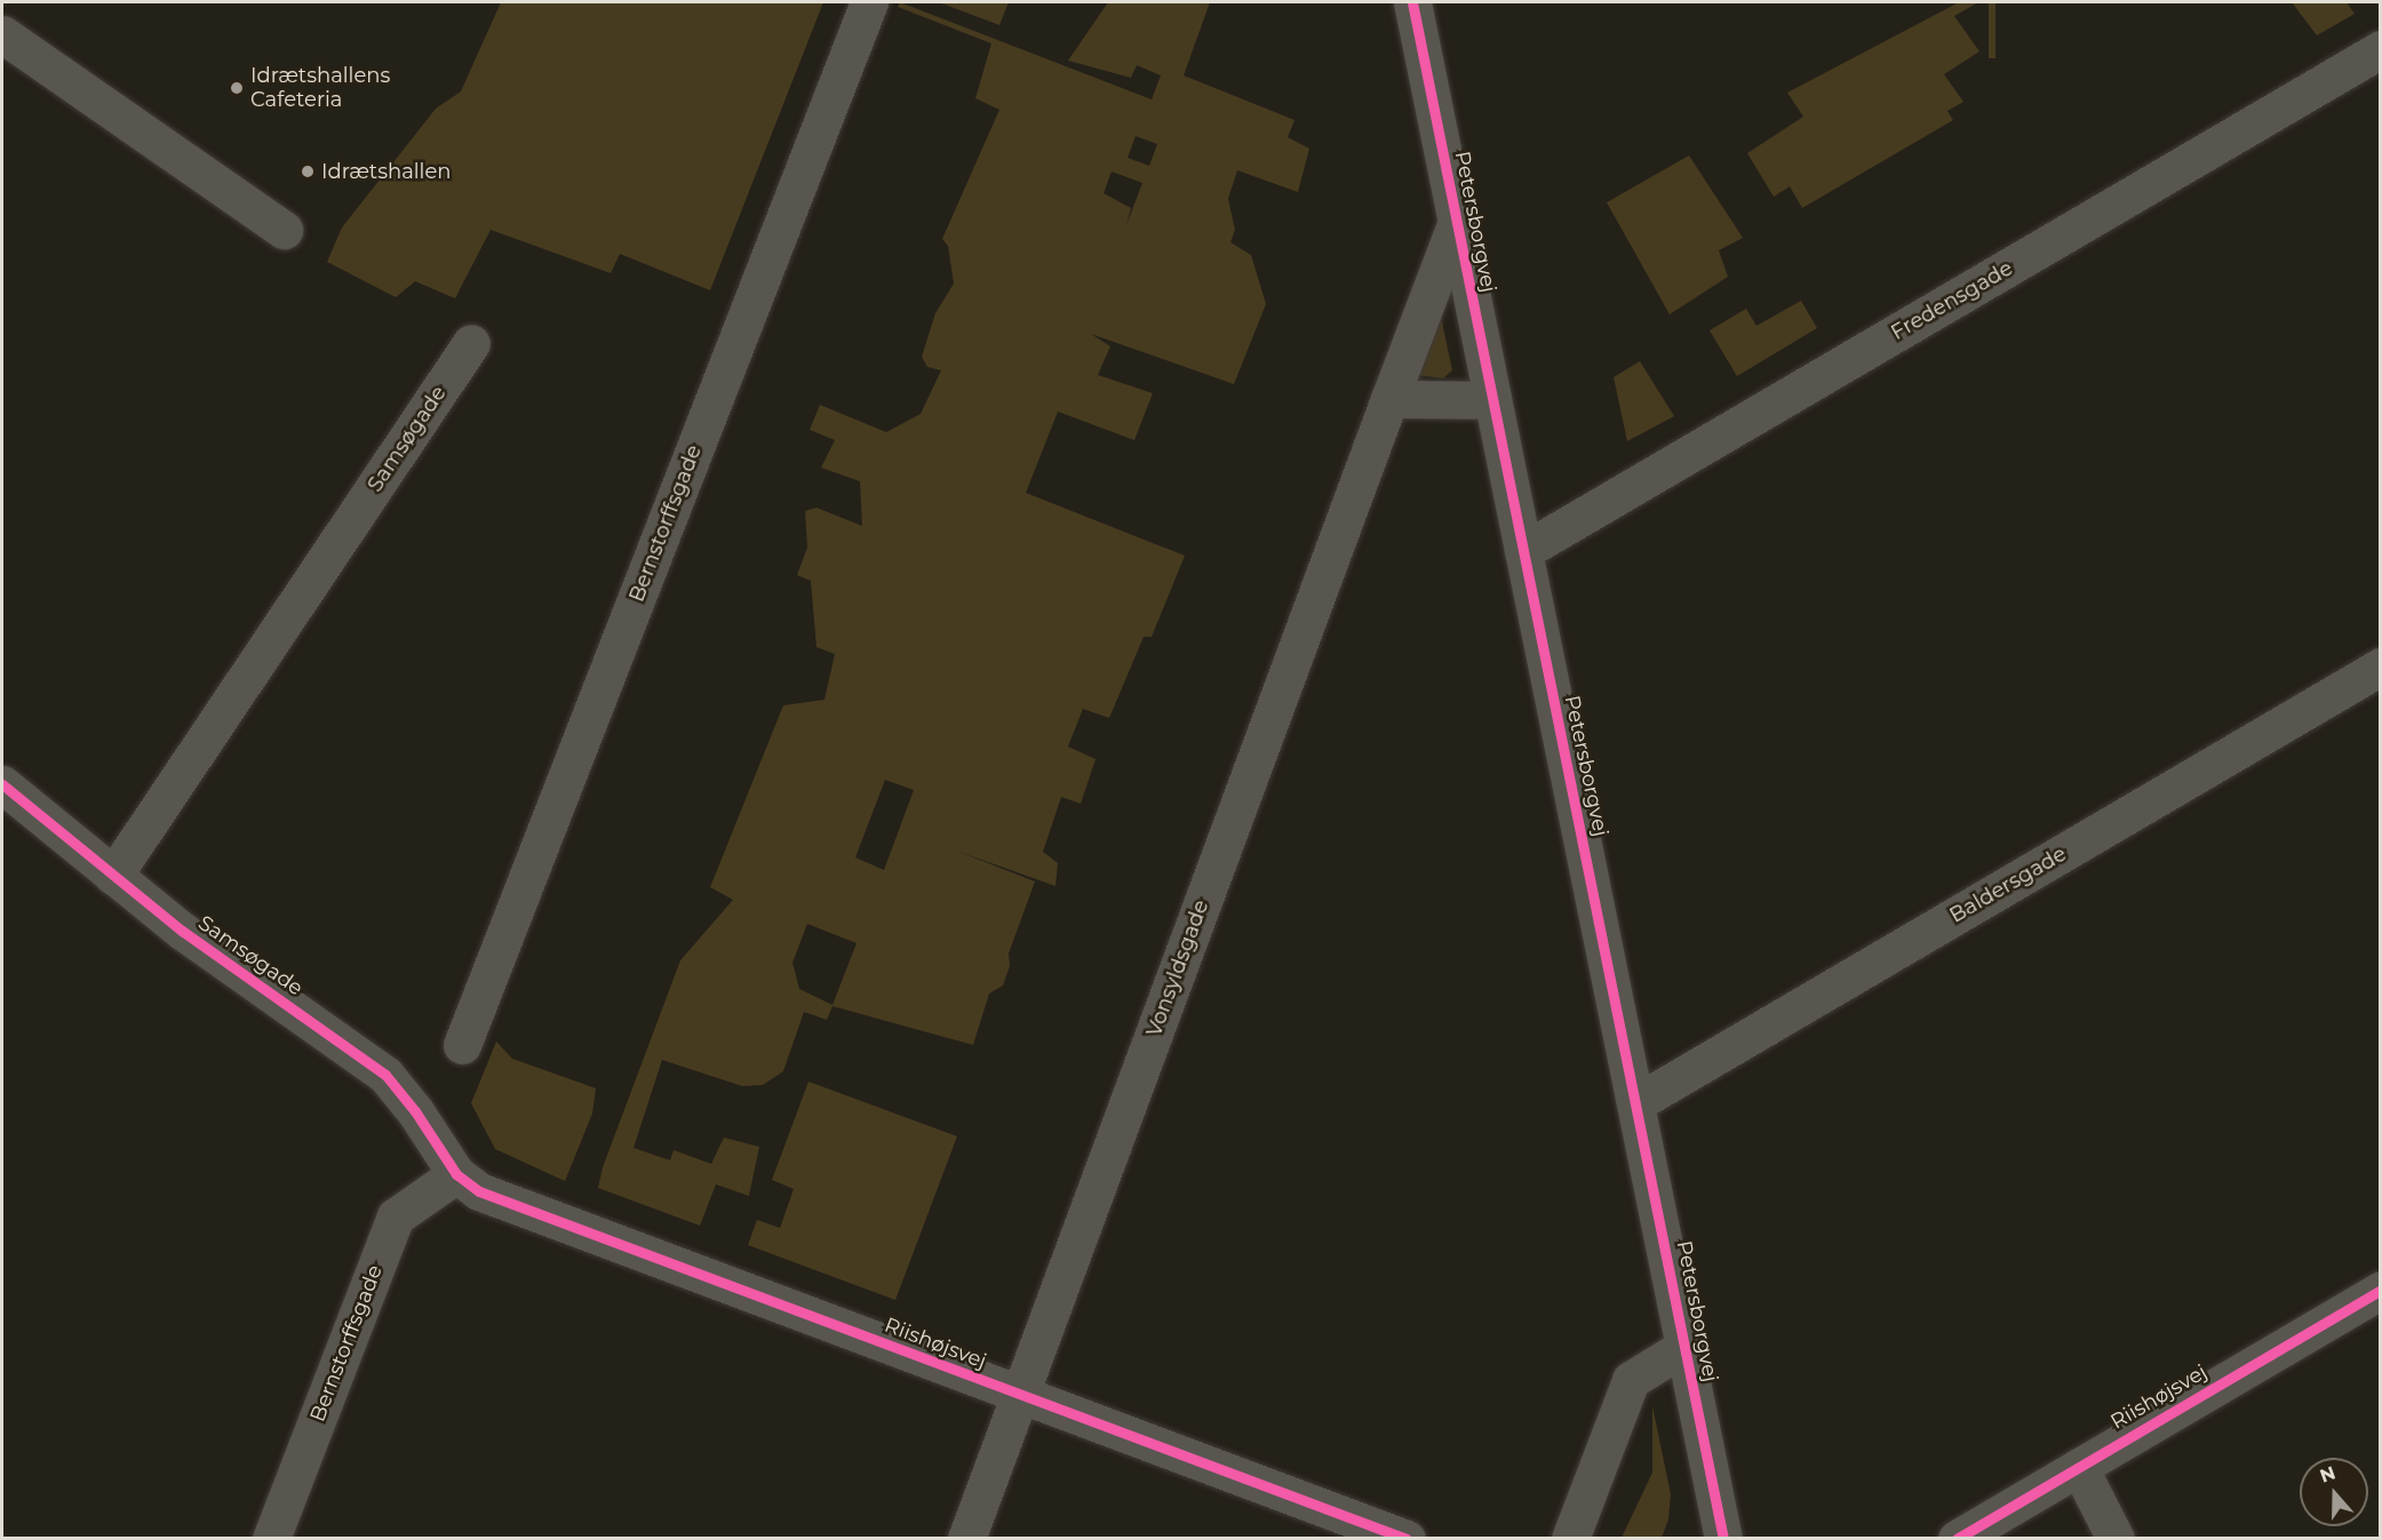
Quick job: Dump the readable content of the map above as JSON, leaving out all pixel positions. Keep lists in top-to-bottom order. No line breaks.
{"streets":{"street":["Petersborgvej","Fredensgade","Samsøgade","Bernstorffsgade","Baldersgade","Vonsyldsgade","Riishøjsvej"]},"crossings":[["Petersborgvej","Fredensgade"],["Petersborgvej","Baldersgade"],["Petersborgvej","Vonsyldsgade"],["Samsøgade","Bernstorffsgade"],["Samsøgade","Riishøjsvej"],["Bernstorffsgade","Riishøjsvej"],["Vonsyldsgade","Riishøjsvej"]],"places":["Idrætshallens Cafeteria","Idrætshallen"],"north":"top"}
